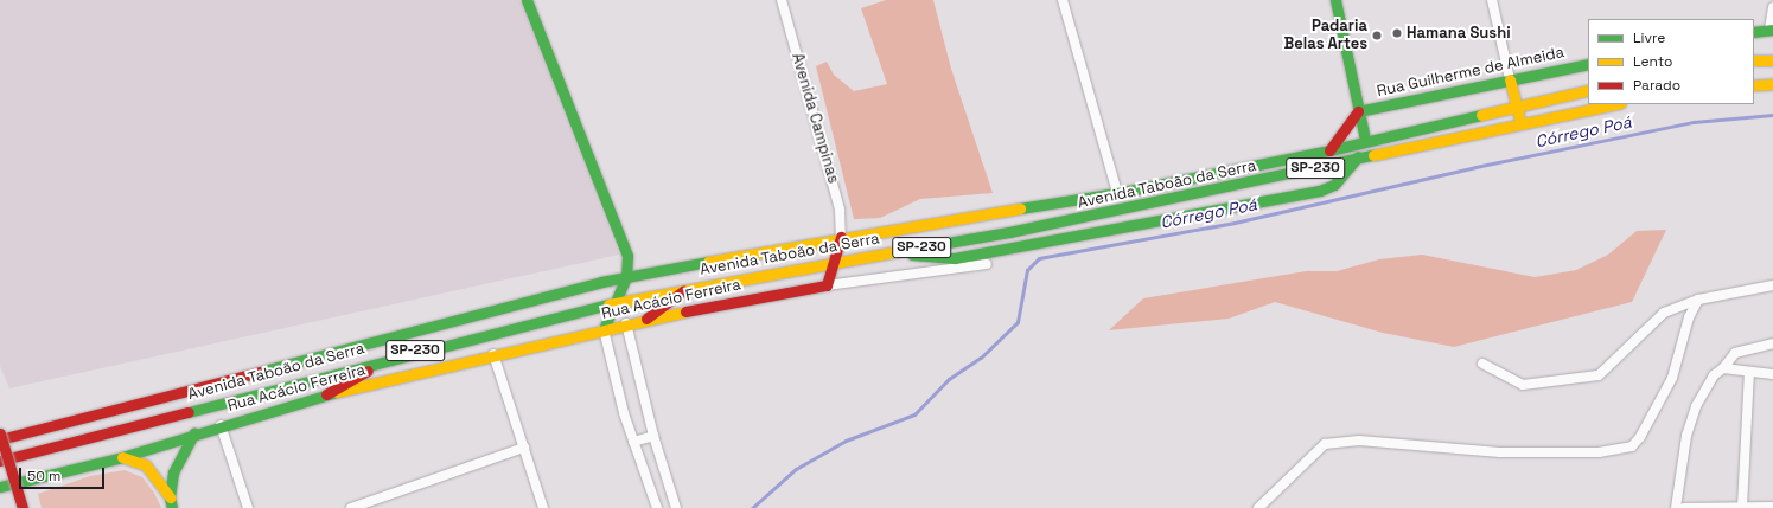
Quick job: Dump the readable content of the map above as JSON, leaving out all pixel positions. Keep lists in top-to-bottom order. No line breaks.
{"streets":{"main road":["Rua Guilherme de Almeida","SP-230","Avenida Taboão da Serra","Rua Acácio Ferreira"],"street":["Avenida Campinas"]},"crossings":[["Avenida Campinas","Avenida Taboão da Serra"]],"water":["Córrego Poá"],"places":["Hamana Sushi","Padaria Belas Artes"],"legend":["Livre","Lento","Parado"],"scale_bar":"50 m"}
